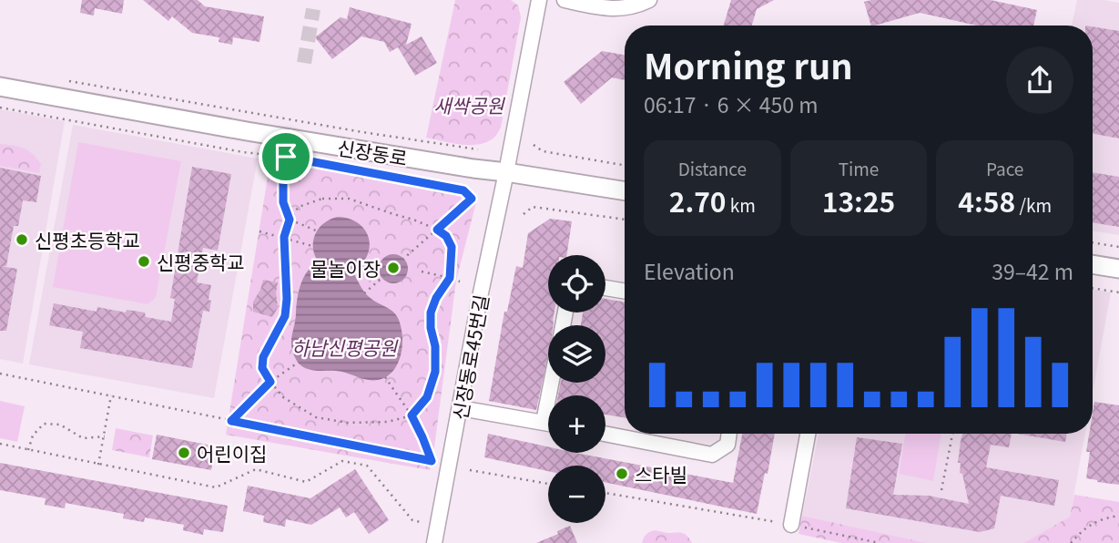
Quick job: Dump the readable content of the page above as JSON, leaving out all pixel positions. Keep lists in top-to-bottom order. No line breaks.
{"streets":{"main road":["신장동로"],"street":["신장동로45번길"]},"crossings":[["신장동로","신장동로45번길"]],"parks":["새싹공원","하남신평공원"],"places":["신평초등학교","신평중학교","물놀이장","어린이집","스타빌"],"page":{"heading":["Morning run","06:17 · 6 × 450 m"],"stats":[["Distance","2.70 km"],["Time","13:25"],["Pace","4:58 /km"]],"chart":["Elevation","39–42 m"],"map_buttons":["+","−"]}}
